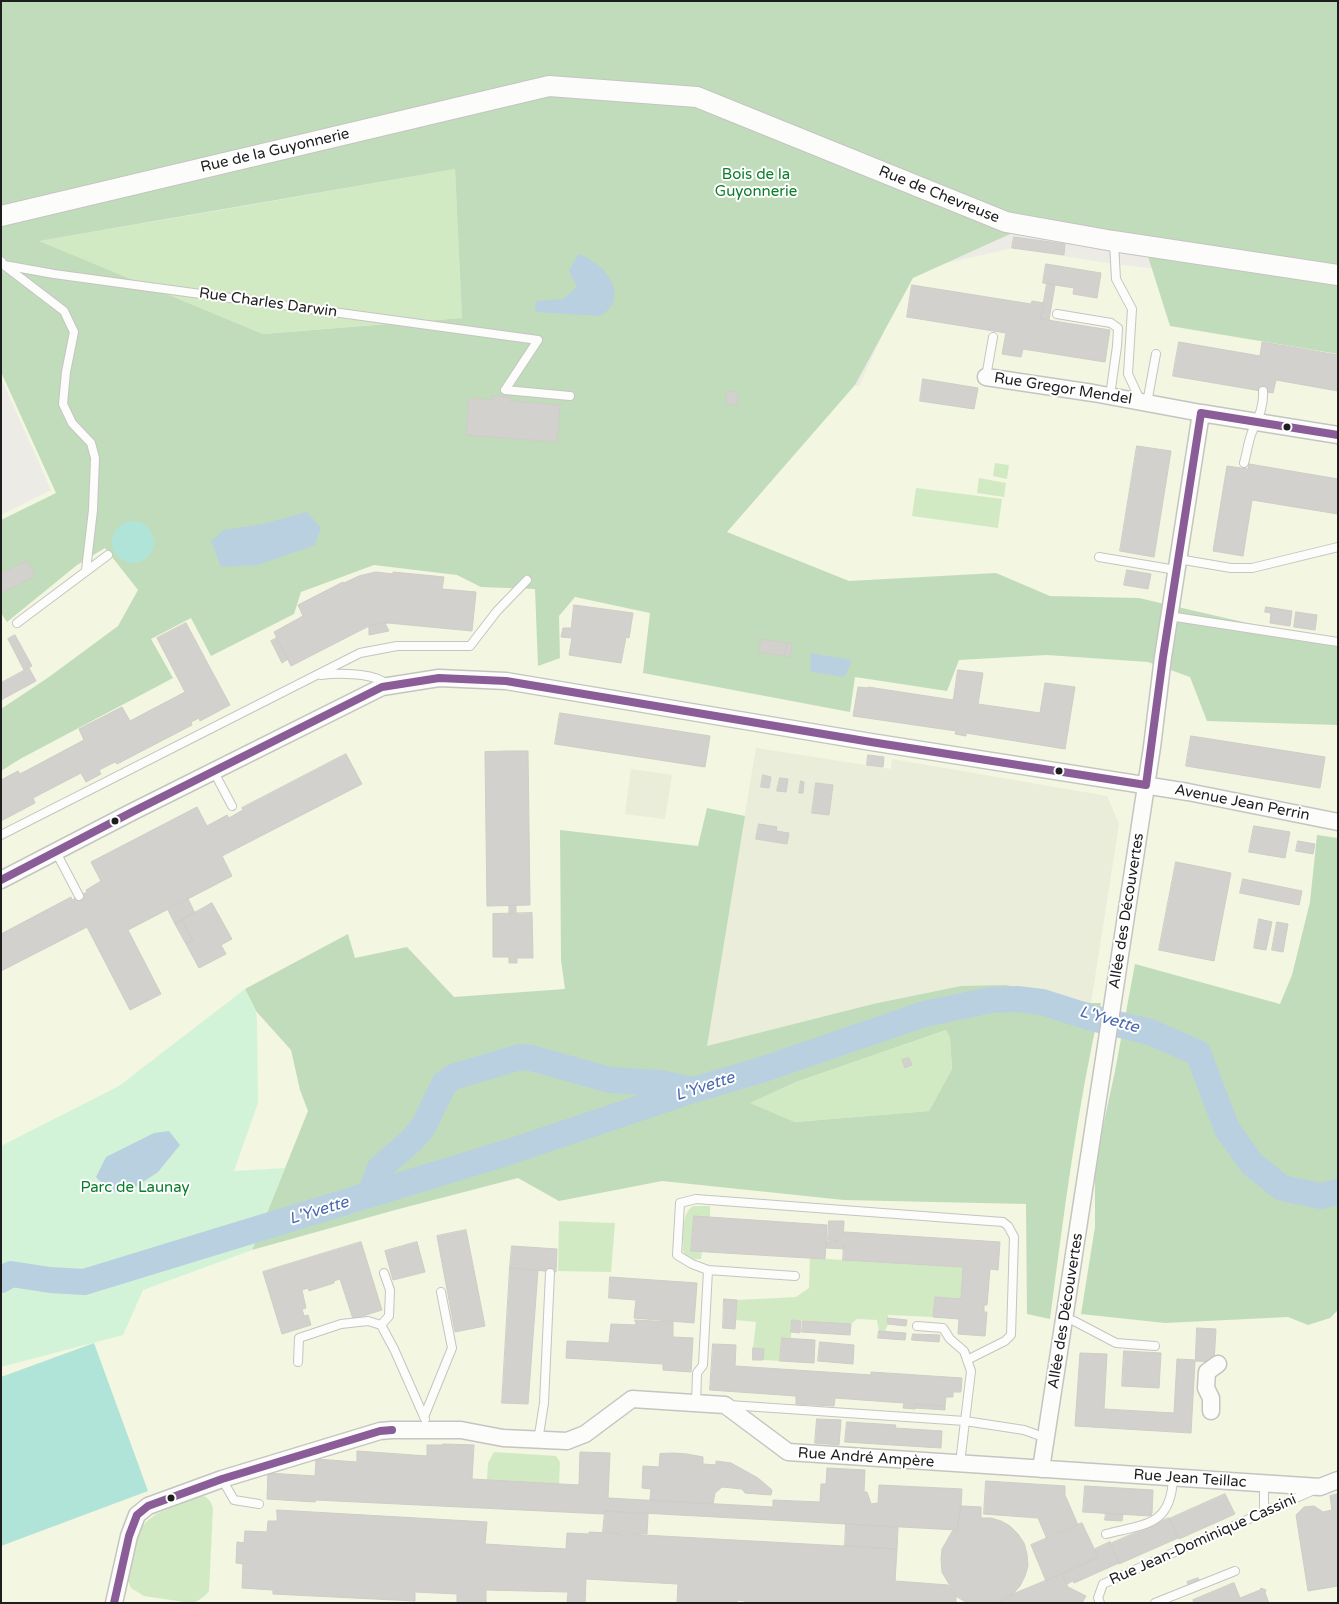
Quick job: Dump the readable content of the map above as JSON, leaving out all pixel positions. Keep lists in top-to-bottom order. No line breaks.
{"streets":{"street":["Rue de la Guyonnerie","Rue de Chevreuse","Rue Gregor Mendel","Avenue Jean Perrin","Allée des Découvertes","Rue André Ampère","Rue Jean Teillac"],"lane":["Rue Charles Darwin","Rue Jean-Dominique Cassini"]},"crossings":[["Rue de la Guyonnerie","Rue de Chevreuse"],["Avenue Jean Perrin","Allée des Découvertes"],["Allée des Découvertes","Rue André Ampère"],["Allée des Découvertes","Rue Jean Teillac"],["Rue André Ampère","Rue Jean Teillac"],["Rue Jean Teillac","Rue Jean-Dominique Cassini"]],"water":["L'Yvette"],"parks":["Bois de la Guyonnerie","Parc de Launay"]}
